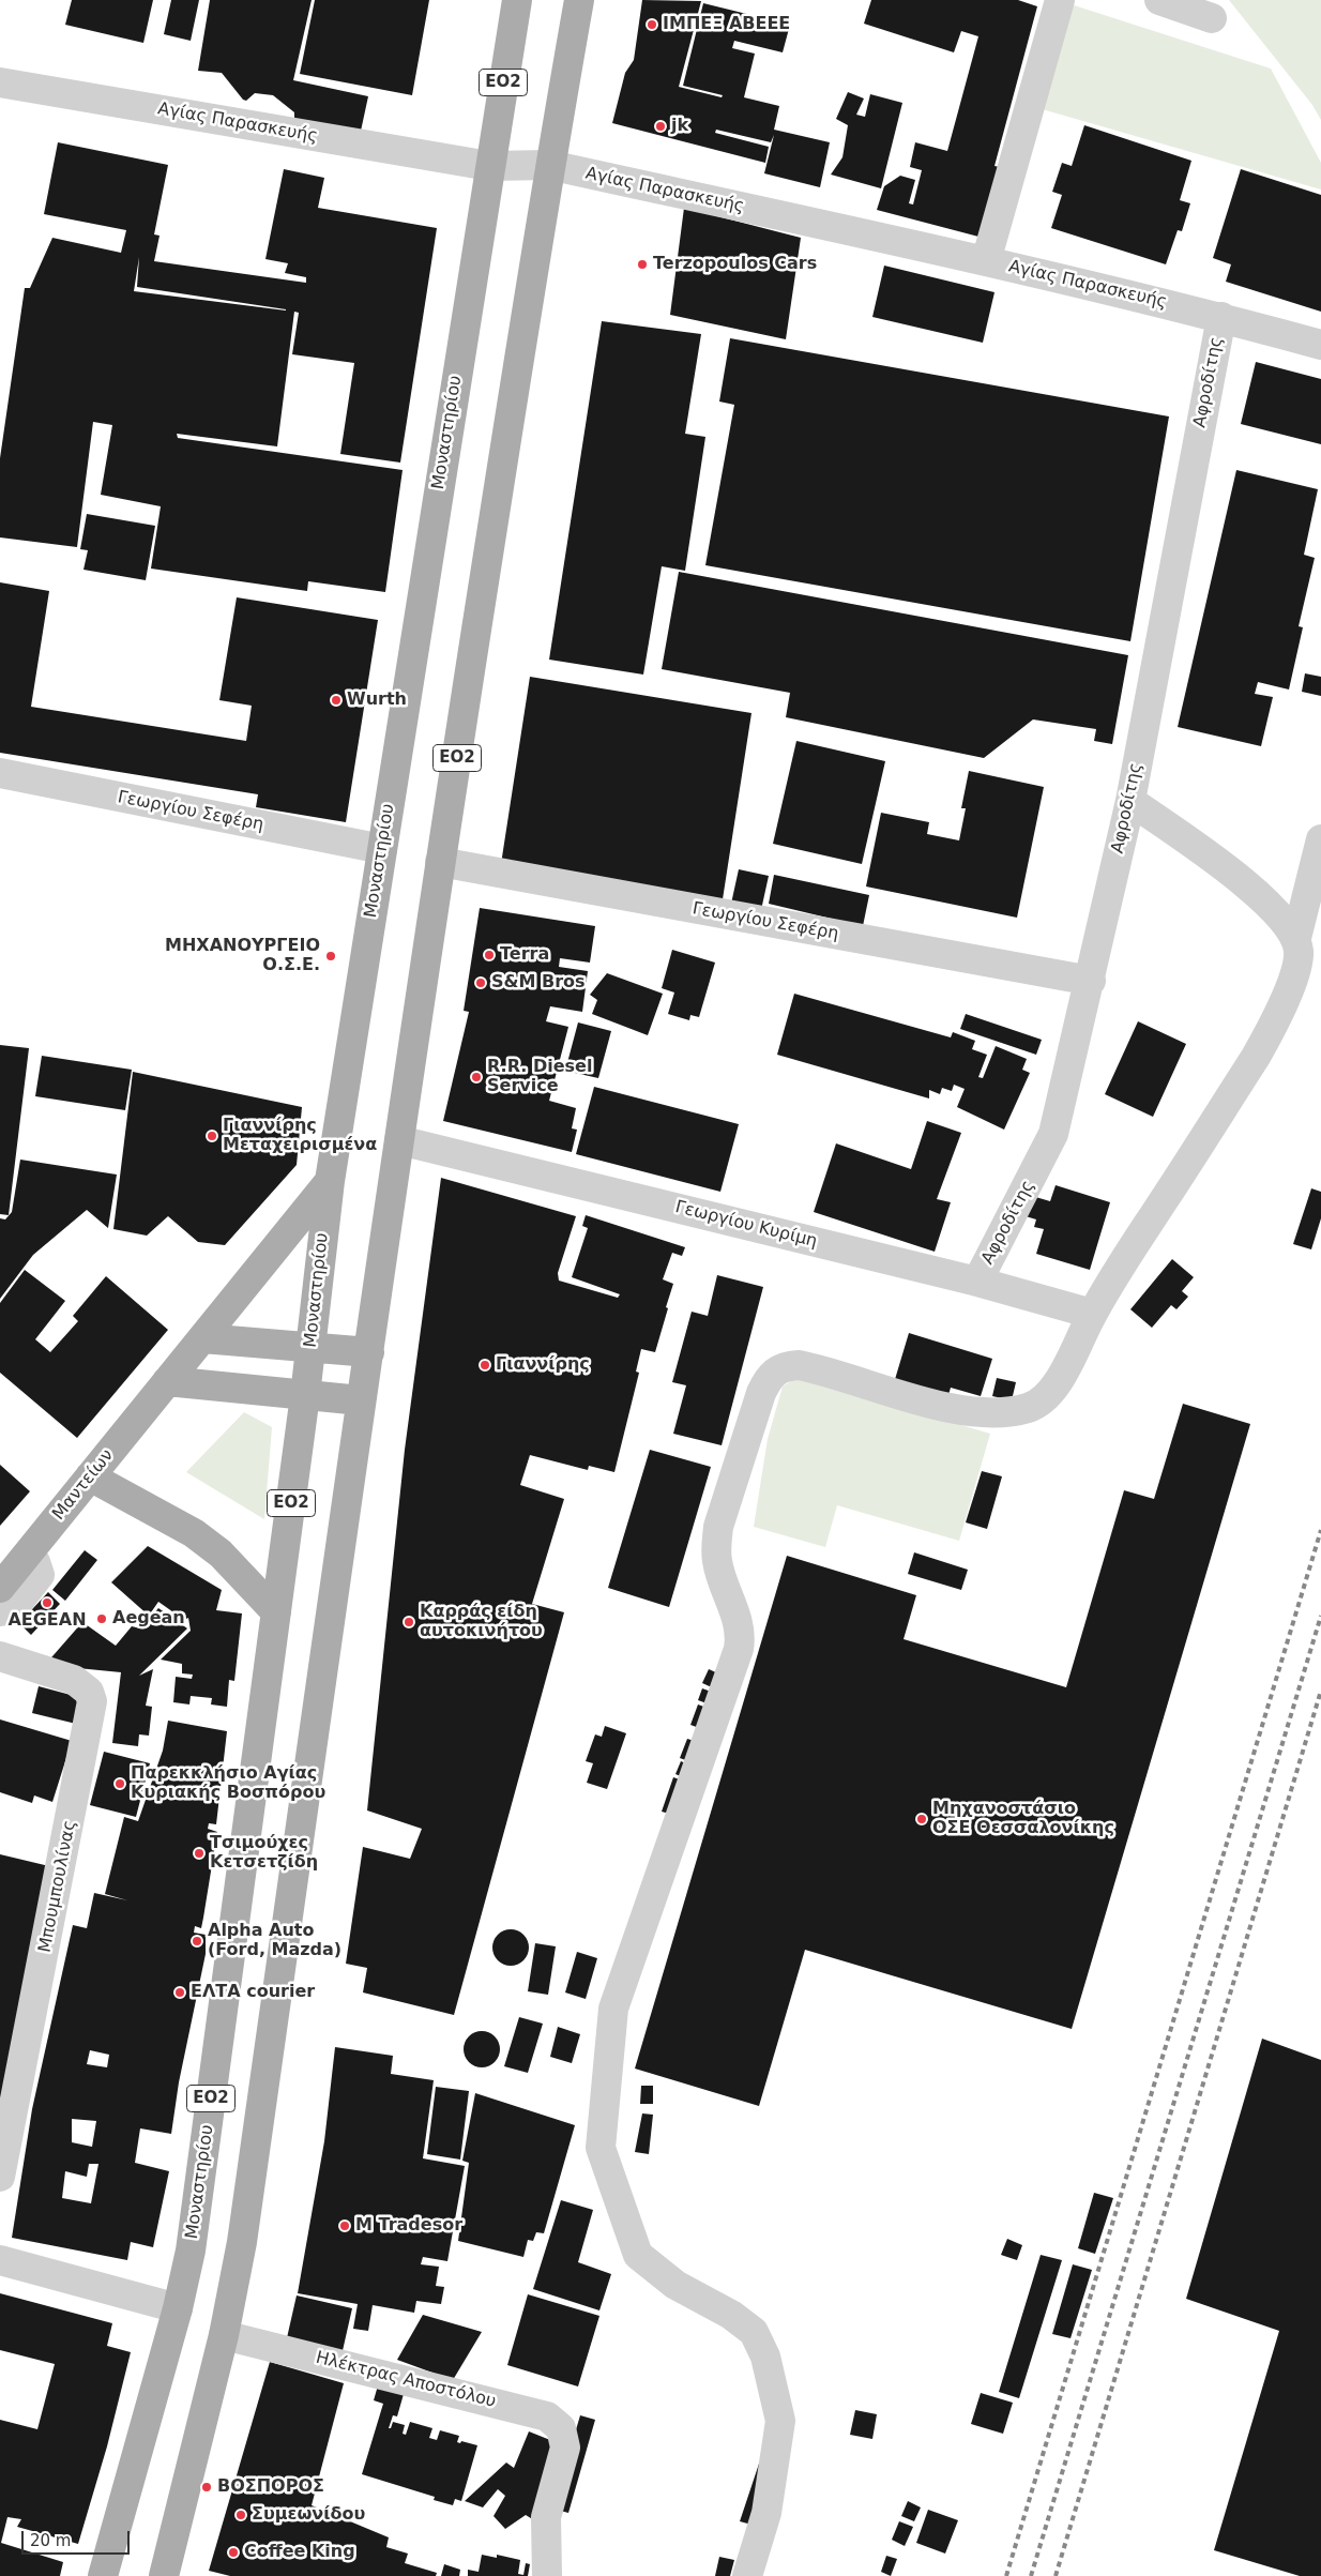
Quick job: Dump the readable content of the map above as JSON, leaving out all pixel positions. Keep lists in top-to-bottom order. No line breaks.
{"streets":{"main road":["ΕΟ2","Μοναστηρίου","Μαντείων"],"street":["Αγίας Παρασκευής","Αφροδίτης","Γεωργίου Σεφέρη","Γεωργίου Κυρίμη","Μπουμπουλίνας","Ηλέκτρας Αποστόλου"]},"crossings":[["ΕΟ2","Αγίας Παρασκευής"],["ΕΟ2","Γεωργίου Σεφέρη"],["ΕΟ2","Γεωργίου Κυρίμη"],["ΕΟ2","Ηλέκτρας Αποστόλου"],["Αγίας Παρασκευής","Αφροδίτης"],["Αγίας Παρασκευής","Μοναστηρίου"],["Αφροδίτης","Γεωργίου Σεφέρη"],["Αφροδίτης","Γεωργίου Κυρίμη"],["Μοναστηρίου","Γεωργίου Σεφέρη"],["Μοναστηρίου","Μαντείων"]],"places":["ΙΜΠΕΞ ΑΒΕΕΕ","jk","Terzopoulos Cars","Wurth","Terra","ΜΗΧΑΝΟΥΡΓΕΙΟ Ο.Σ.Ε.","S&M Bros","R.R. Diesel Service","Γιαννίρης Μεταχειρισμένα","Γιαννίρης","AEGEAN","Aegean","Καρράς είδη αυτοκινήτου","Παρεκκλήσιο Αγίας Κυριακής Βοσπόρου","Μηχανοστάσιο ΟΣΕ Θεσσαλονίκης","Τσιμούχες Κετσετζίδη","Alpha Auto (Ford, Mazda)","ΕΛΤΑ courier","M Tradesor","ΒΟΣΠΟΡΟΣ","Συμεωνίδου","Coffee King"],"scale_bar":"20 m"}
